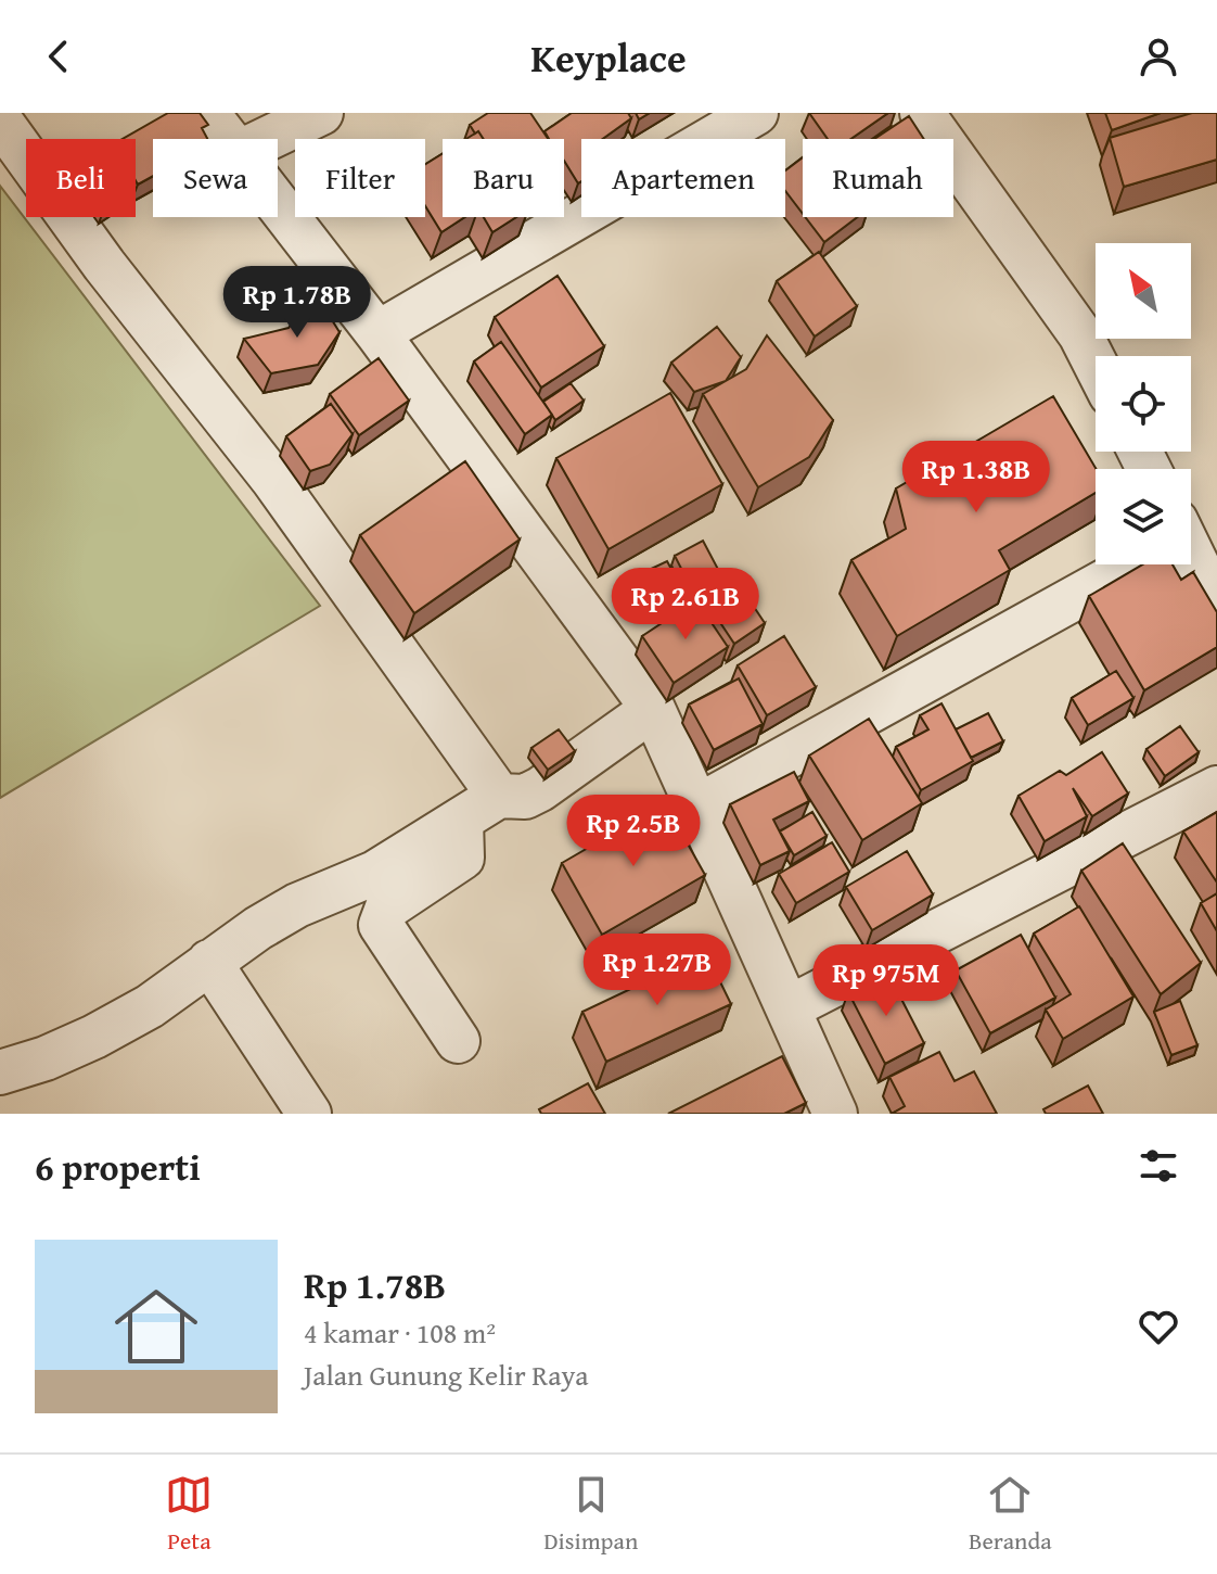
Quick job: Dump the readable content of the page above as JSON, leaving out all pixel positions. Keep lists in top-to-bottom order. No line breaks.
{"north":"top left","page":{"header":"Keyplace","chip":["Beli","Sewa","Filter","Baru","Apartemen","Rumah"],"price":["Rp 1.78B","Rp 1.38B","Rp 2.61B","Rp 2.5B","Rp 1.27B","Rp 975M"],"heading":"6 properti","list":[{"name":"Rp 1.78B","note":"4 kamar · 108 m² · Jalan Gunung Kelir Raya"}],"tabs":["Peta","Disimpan","Beranda"]}}
